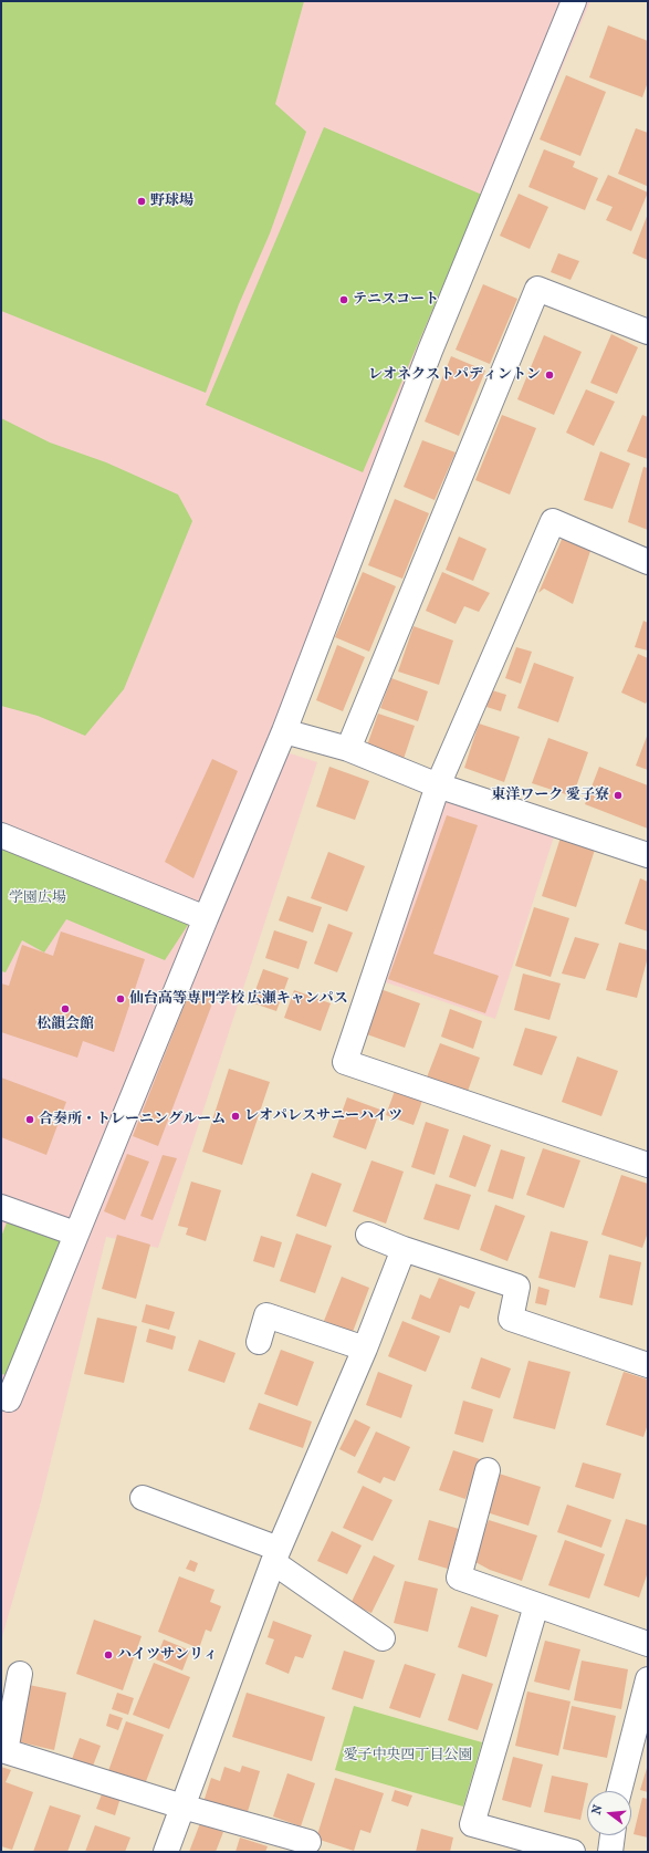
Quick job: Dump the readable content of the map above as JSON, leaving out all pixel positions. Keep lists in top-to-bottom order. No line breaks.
{"parks":["学園広場","愛子中央四丁目公園"],"places":["野球場","テニスコート","レオネクストパディントン","東洋ワーク 愛子寮","仙台高等専門学校 広瀬キャンパス","松韻会館","レオパレスサニーハイツ","合奏所・トレーニングルーム","ハイツサンリィ"],"north":"left"}
